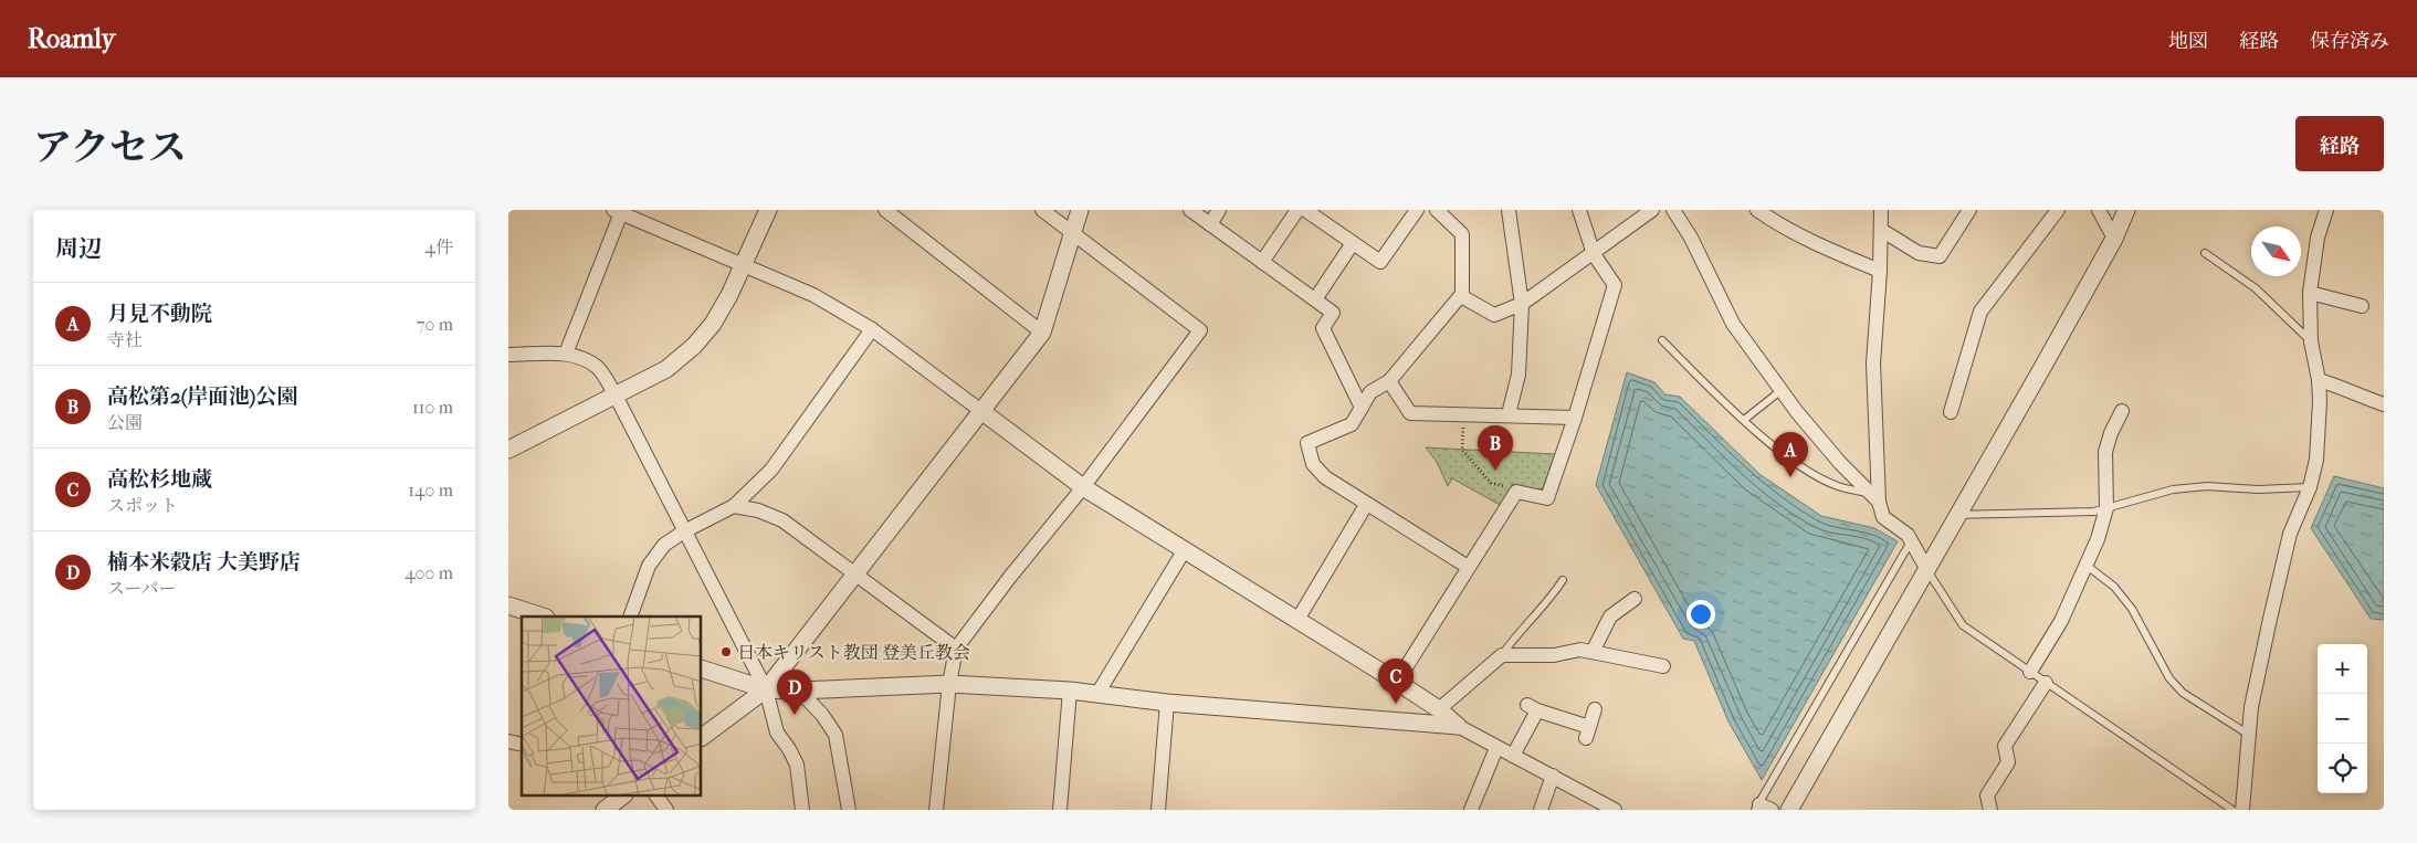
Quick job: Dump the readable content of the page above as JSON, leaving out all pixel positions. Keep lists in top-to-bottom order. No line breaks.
{"places":["日本キリスト教団 登美丘教会"],"north":"bottom right","page":{"header":"Roamly","nav":["地図","経路","保存済み"],"title":"アクセス","buttons":"経路","heading":["周辺","4件"],"list":[{"mark":"A","name":"月見不動院","note":"寺社","value":"70 m"},{"mark":"B","name":"高松第2(岸面池)公園","note":"公園","value":"110 m"},{"mark":"C","name":"高松杉地蔵","note":"スポット","value":"140 m"},{"mark":"D","name":"楠本米穀店 大美野店","note":"スーパー","value":"400 m"}],"pins":["B","A","C","D"],"map_buttons":["+","−"]}}
